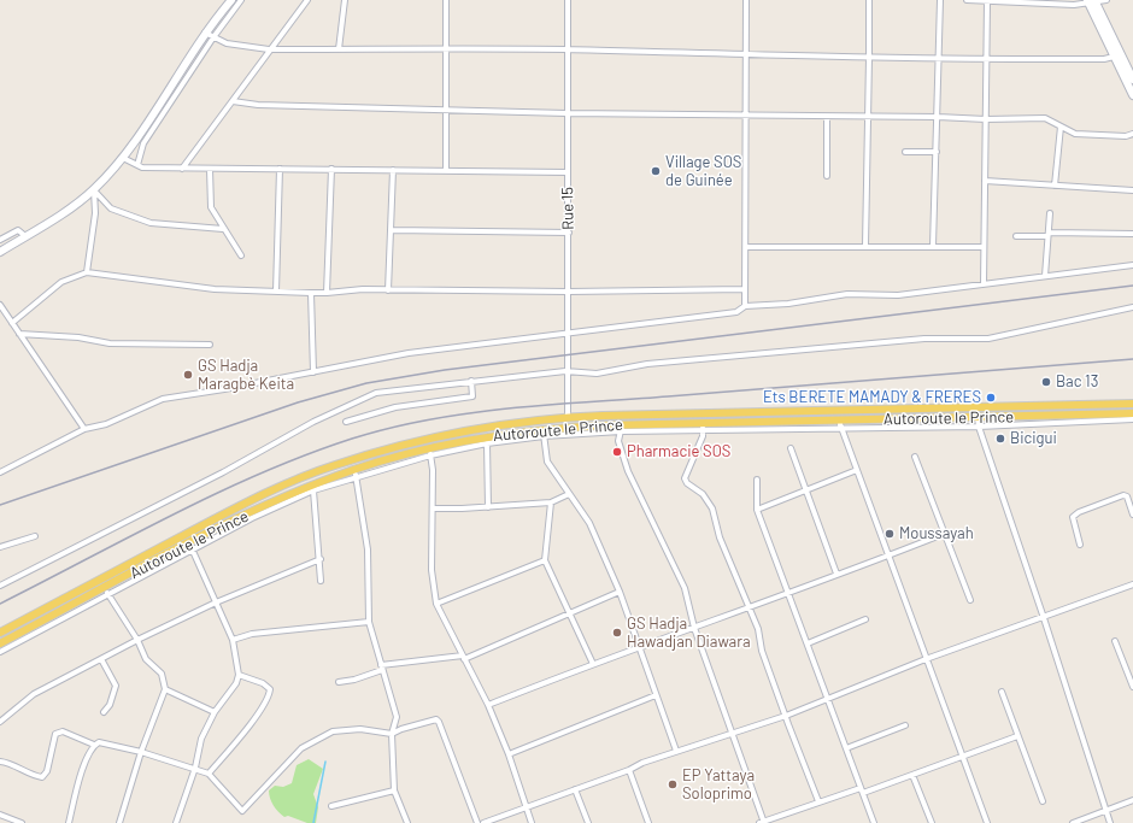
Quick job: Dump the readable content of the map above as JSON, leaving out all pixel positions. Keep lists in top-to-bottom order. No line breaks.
{"streets":{"main road":["Autoroute le Prince"],"street":["Rue 15"]},"crossings":[["Rue 15","Autoroute le Prince"]],"places":["Village SOS de Guinée","GS Hadja Maragbè Keita","Bac 13","Ets BERETE MAMADY & FRERES","Bicigui","Pharmacie SOS","Moussayah","GS Hadja Hawadjan Diawara","EP Yattaya Soloprimo"]}
